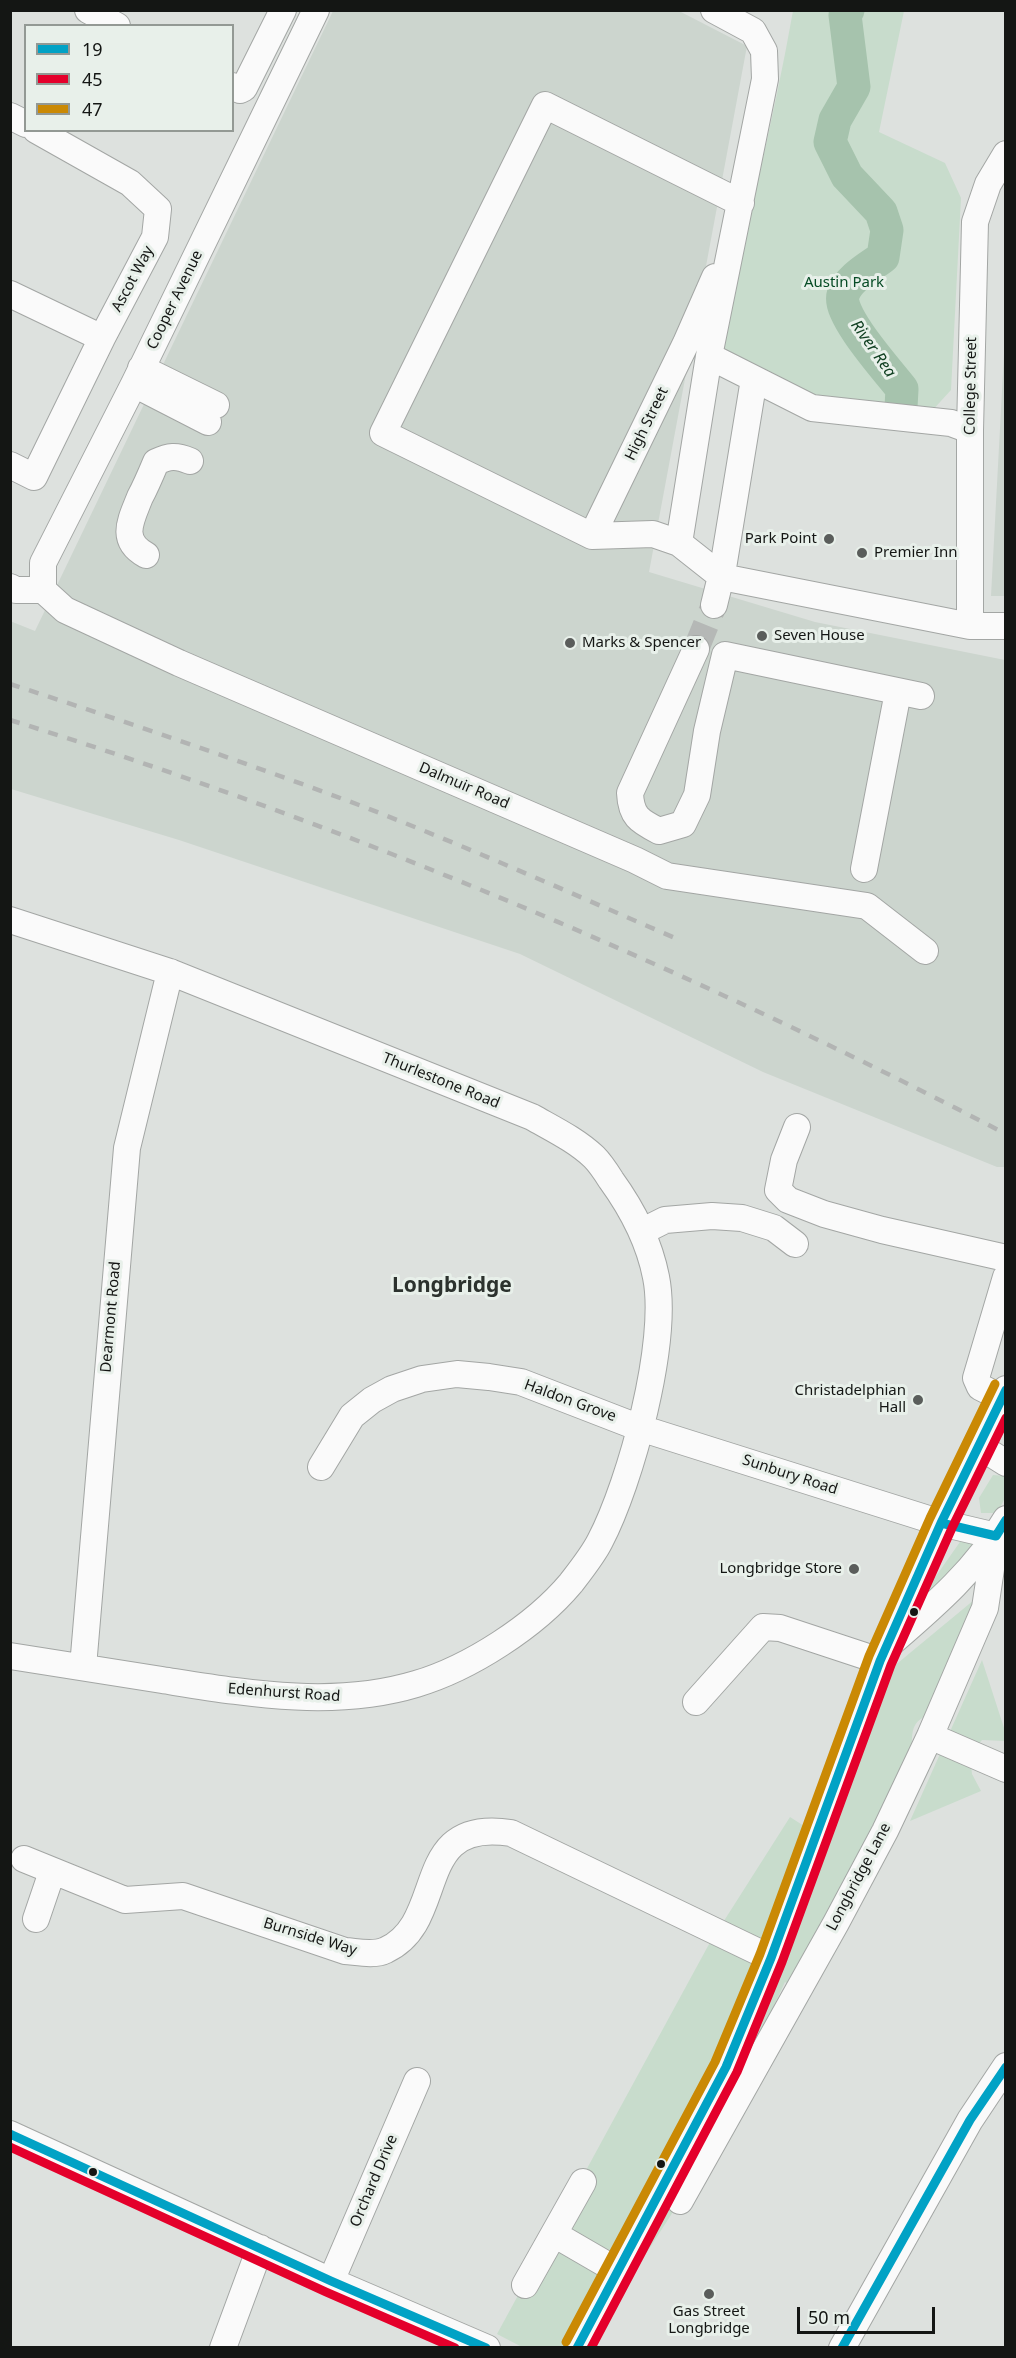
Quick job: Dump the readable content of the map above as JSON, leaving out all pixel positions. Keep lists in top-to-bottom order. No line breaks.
{"streets":{"street":["Ascot Way","Cooper Avenue","College Street","High Street","Dalmuir Road","Thurlestone Road","Dearmont Road","Haldon Grove","Sunbury Road","Edenhurst Road","Longbridge Lane","Burnside Way","Orchard Drive"]},"crossings":[["Cooper Avenue","Dalmuir Road"],["Thurlestone Road","Dearmont Road"],["Thurlestone Road","Haldon Grove"],["Thurlestone Road","Sunbury Road"],["Thurlestone Road","Edenhurst Road"],["Dearmont Road","Edenhurst Road"],["Haldon Grove","Sunbury Road"],["Haldon Grove","Edenhurst Road"],["Sunbury Road","Edenhurst Road"]],"districts":["Longbridge"],"water":["River Rea"],"parks":["Austin Park"],"places":["Park Point","Premier Inn","Seven House","Marks & Spencer","Christadelphian Hall","Longbridge Store","Gas Street Longbridge"],"lines":["transit line 47","transit line 19","transit line 45"],"legend":["19","45","47"],"scale_bar":"50 m"}
